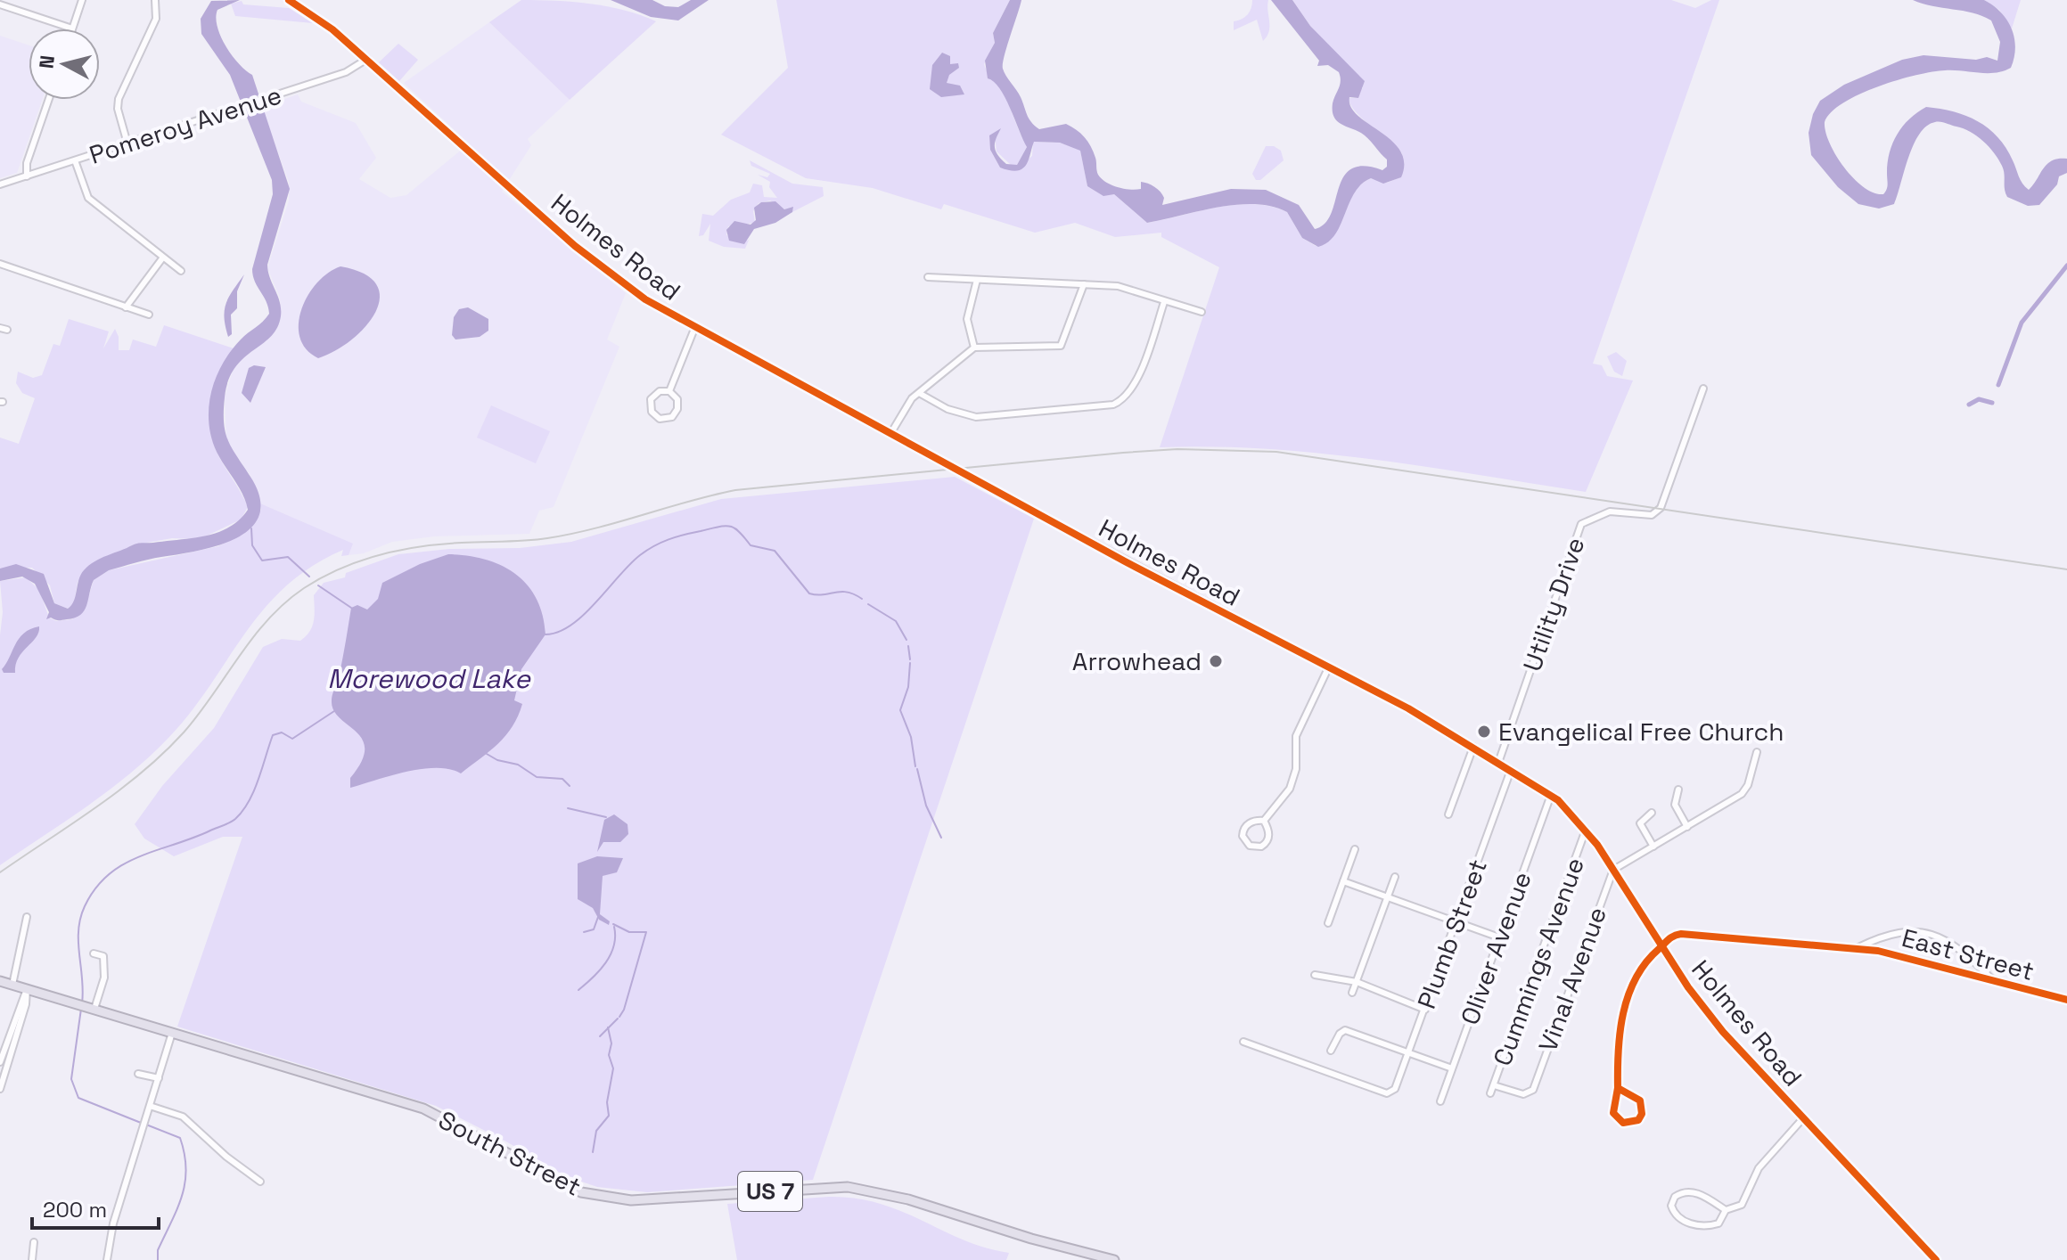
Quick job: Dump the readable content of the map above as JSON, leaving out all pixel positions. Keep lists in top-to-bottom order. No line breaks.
{"streets":{"highway":["South Street","US 7"],"street":["Pomeroy Avenue","Holmes Road","Utility Drive","Plumb Street","Oliver Avenue","East Street","Cummings Avenue","Vinal Avenue"]},"crossings":[["Pomeroy Avenue","Holmes Road"],["Holmes Road","Utility Drive"],["Holmes Road","Plumb Street"],["Holmes Road","Oliver Avenue"],["Holmes Road","East Street"],["Holmes Road","Cummings Avenue"],["Holmes Road","Vinal Avenue"],["Cummings Avenue","Vinal Avenue"]],"water":["Morewood Lake"],"places":["Arrowhead","Evangelical Free Church"],"scale_bar":"200 m","north":"left"}
